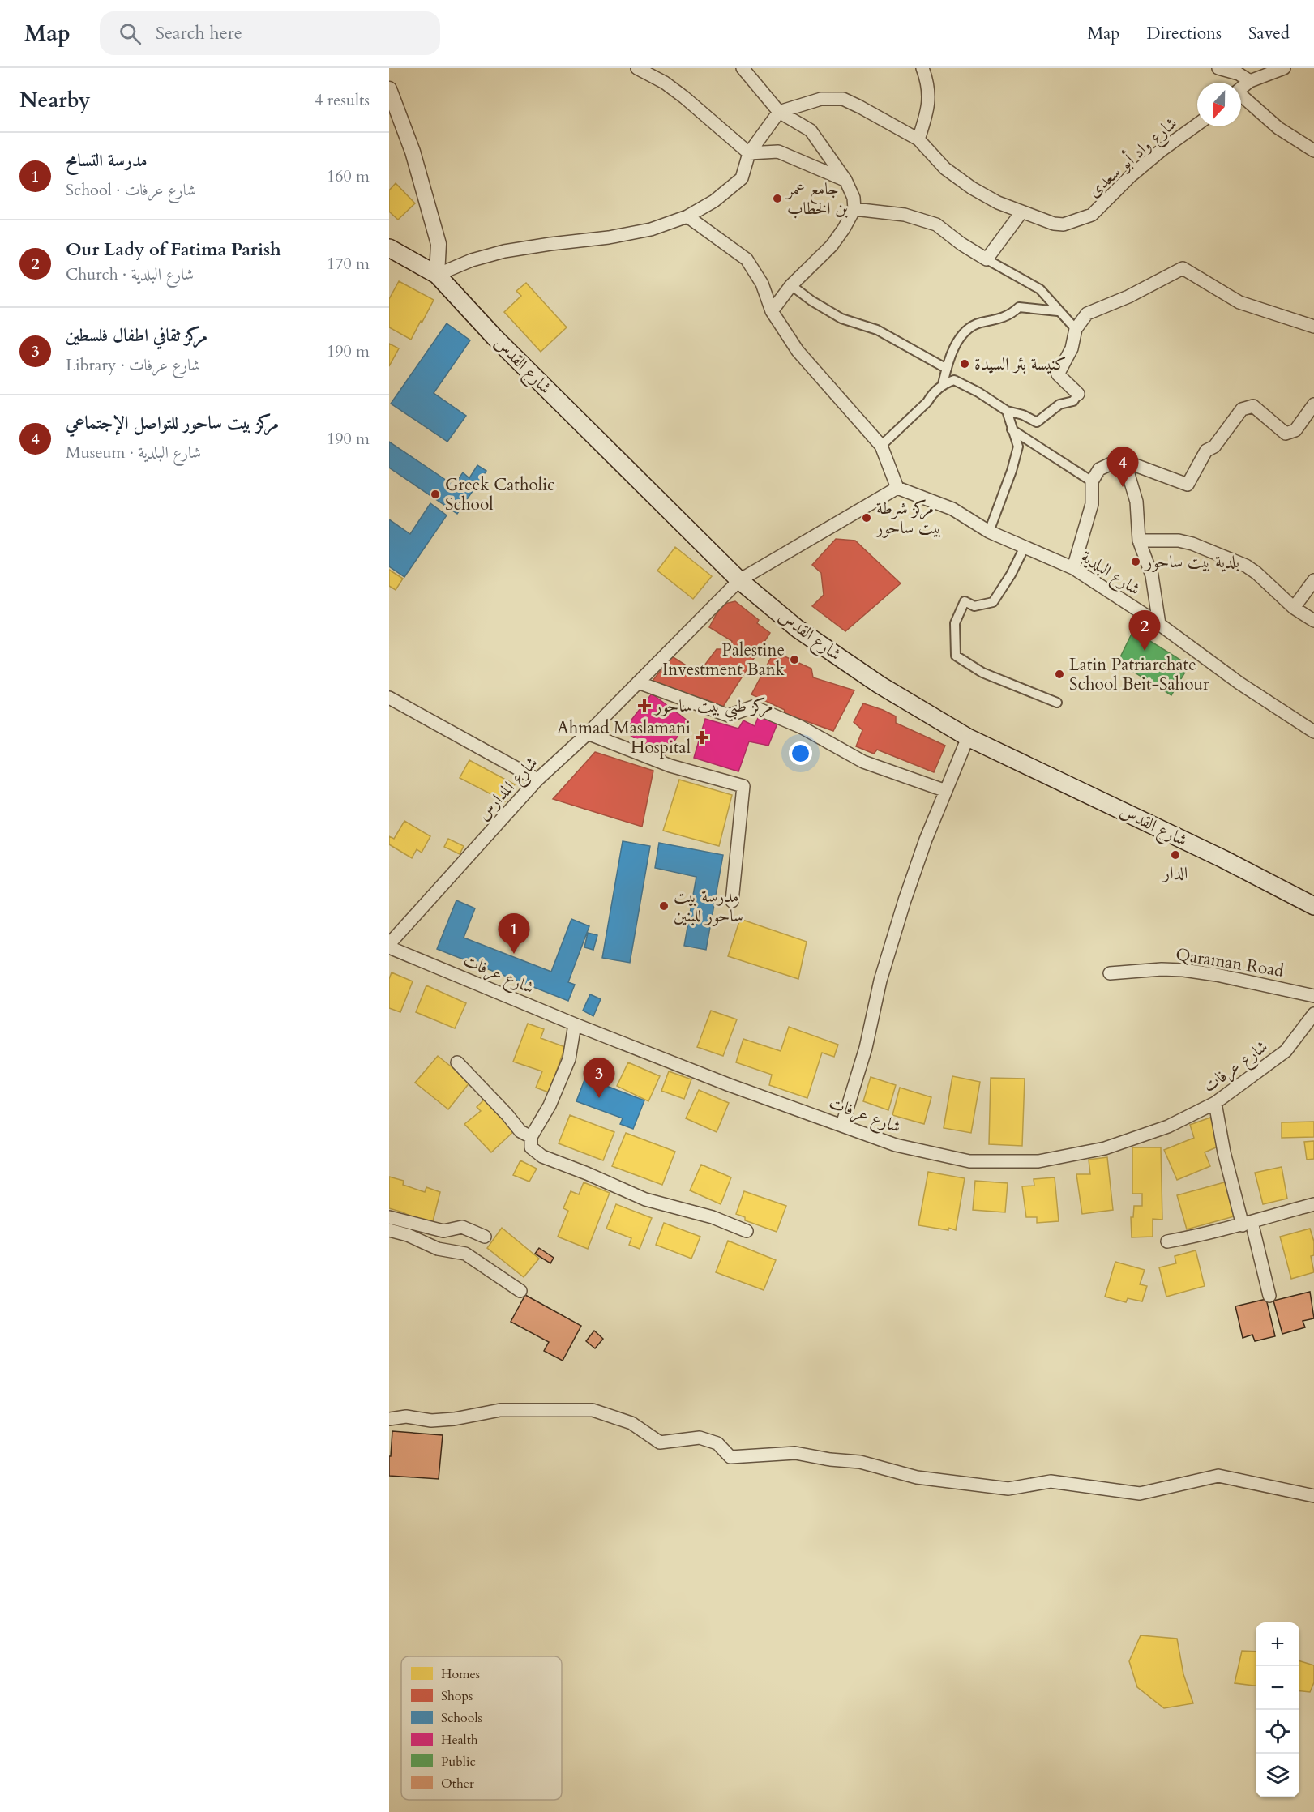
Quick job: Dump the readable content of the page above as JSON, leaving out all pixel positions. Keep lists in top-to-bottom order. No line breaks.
{"streets":{"main road":["شارع القدس"],"street":["شارع واد أبو سعدى","شارع البلدية","شارع المدارس","Qaraman Road","شارع عرفات"]},"crossings":[["شارع القدس","شارع المدارس"],["شارع البلدية","شارع المدارس"],["شارع المدارس","شارع عرفات"]],"places":{"other":["جامع عمر بن الخطاب","كنيسة بئر السيدة","Greek Catholic School","مركز شرطة بيت ساحور","بلدية بيت ساحور","Palestine Investment Bank","Latin Patriarchate School Beit-Sahour","الدار","مدرسة بيت ساحور للبنين"],"health":["مركز طبي بيت ساحور","Ahmad Maslamani Hospital"]},"legend":["Homes","Shops","Schools","Health","Public","Other"],"north":"bottom","page":{"header":"Map","search":"Search here","nav":["Map","Directions","Saved"],"heading":["Nearby","4 results"],"list":[{"mark":"1","name":"مدرسة التسامح","note":"School · شارع عرفات","value":"160 m"},{"mark":"2","name":"Our Lady of Fatima Parish","note":"Church · شارع البلدية","value":"170 m"},{"mark":"3","name":"مركز ثقافي اطفال فلسطين","note":"Library · شارع عرفات","value":"190 m"},{"mark":"4","name":"مركز بيت ساحور للتواصل الإجتماعي","note":"Museum · شارع البلدية","value":"190 m"}],"pins":["4","2","1","3"],"map_buttons":["+","−"]}}
